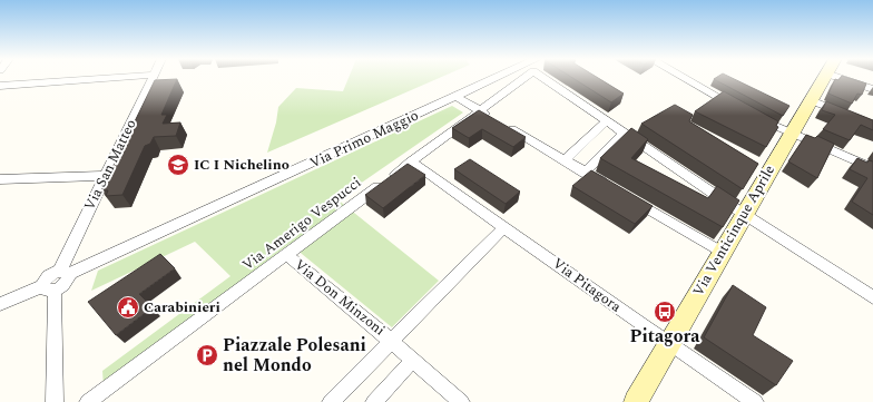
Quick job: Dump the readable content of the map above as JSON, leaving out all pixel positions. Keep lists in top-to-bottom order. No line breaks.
{"streets":{"street":["Via Primo Maggio","Via San Matteo","Via Amerigo Vespucci","Via Venticinque Aprile","Via Pitagora","Via Don Minzoni"]},"crossings":[["Via Primo Maggio","Via San Matteo"],["Via Amerigo Vespucci","Via Pitagora"],["Via Amerigo Vespucci","Via Don Minzoni"],["Via Venticinque Aprile","Via Pitagora"]],"places":{"school or university":["IC I Nichelino"],"public building":["Carabinieri"],"bus stop":["Pitagora"],"parking":["Piazzale Polesani nel Mondo"]}}
